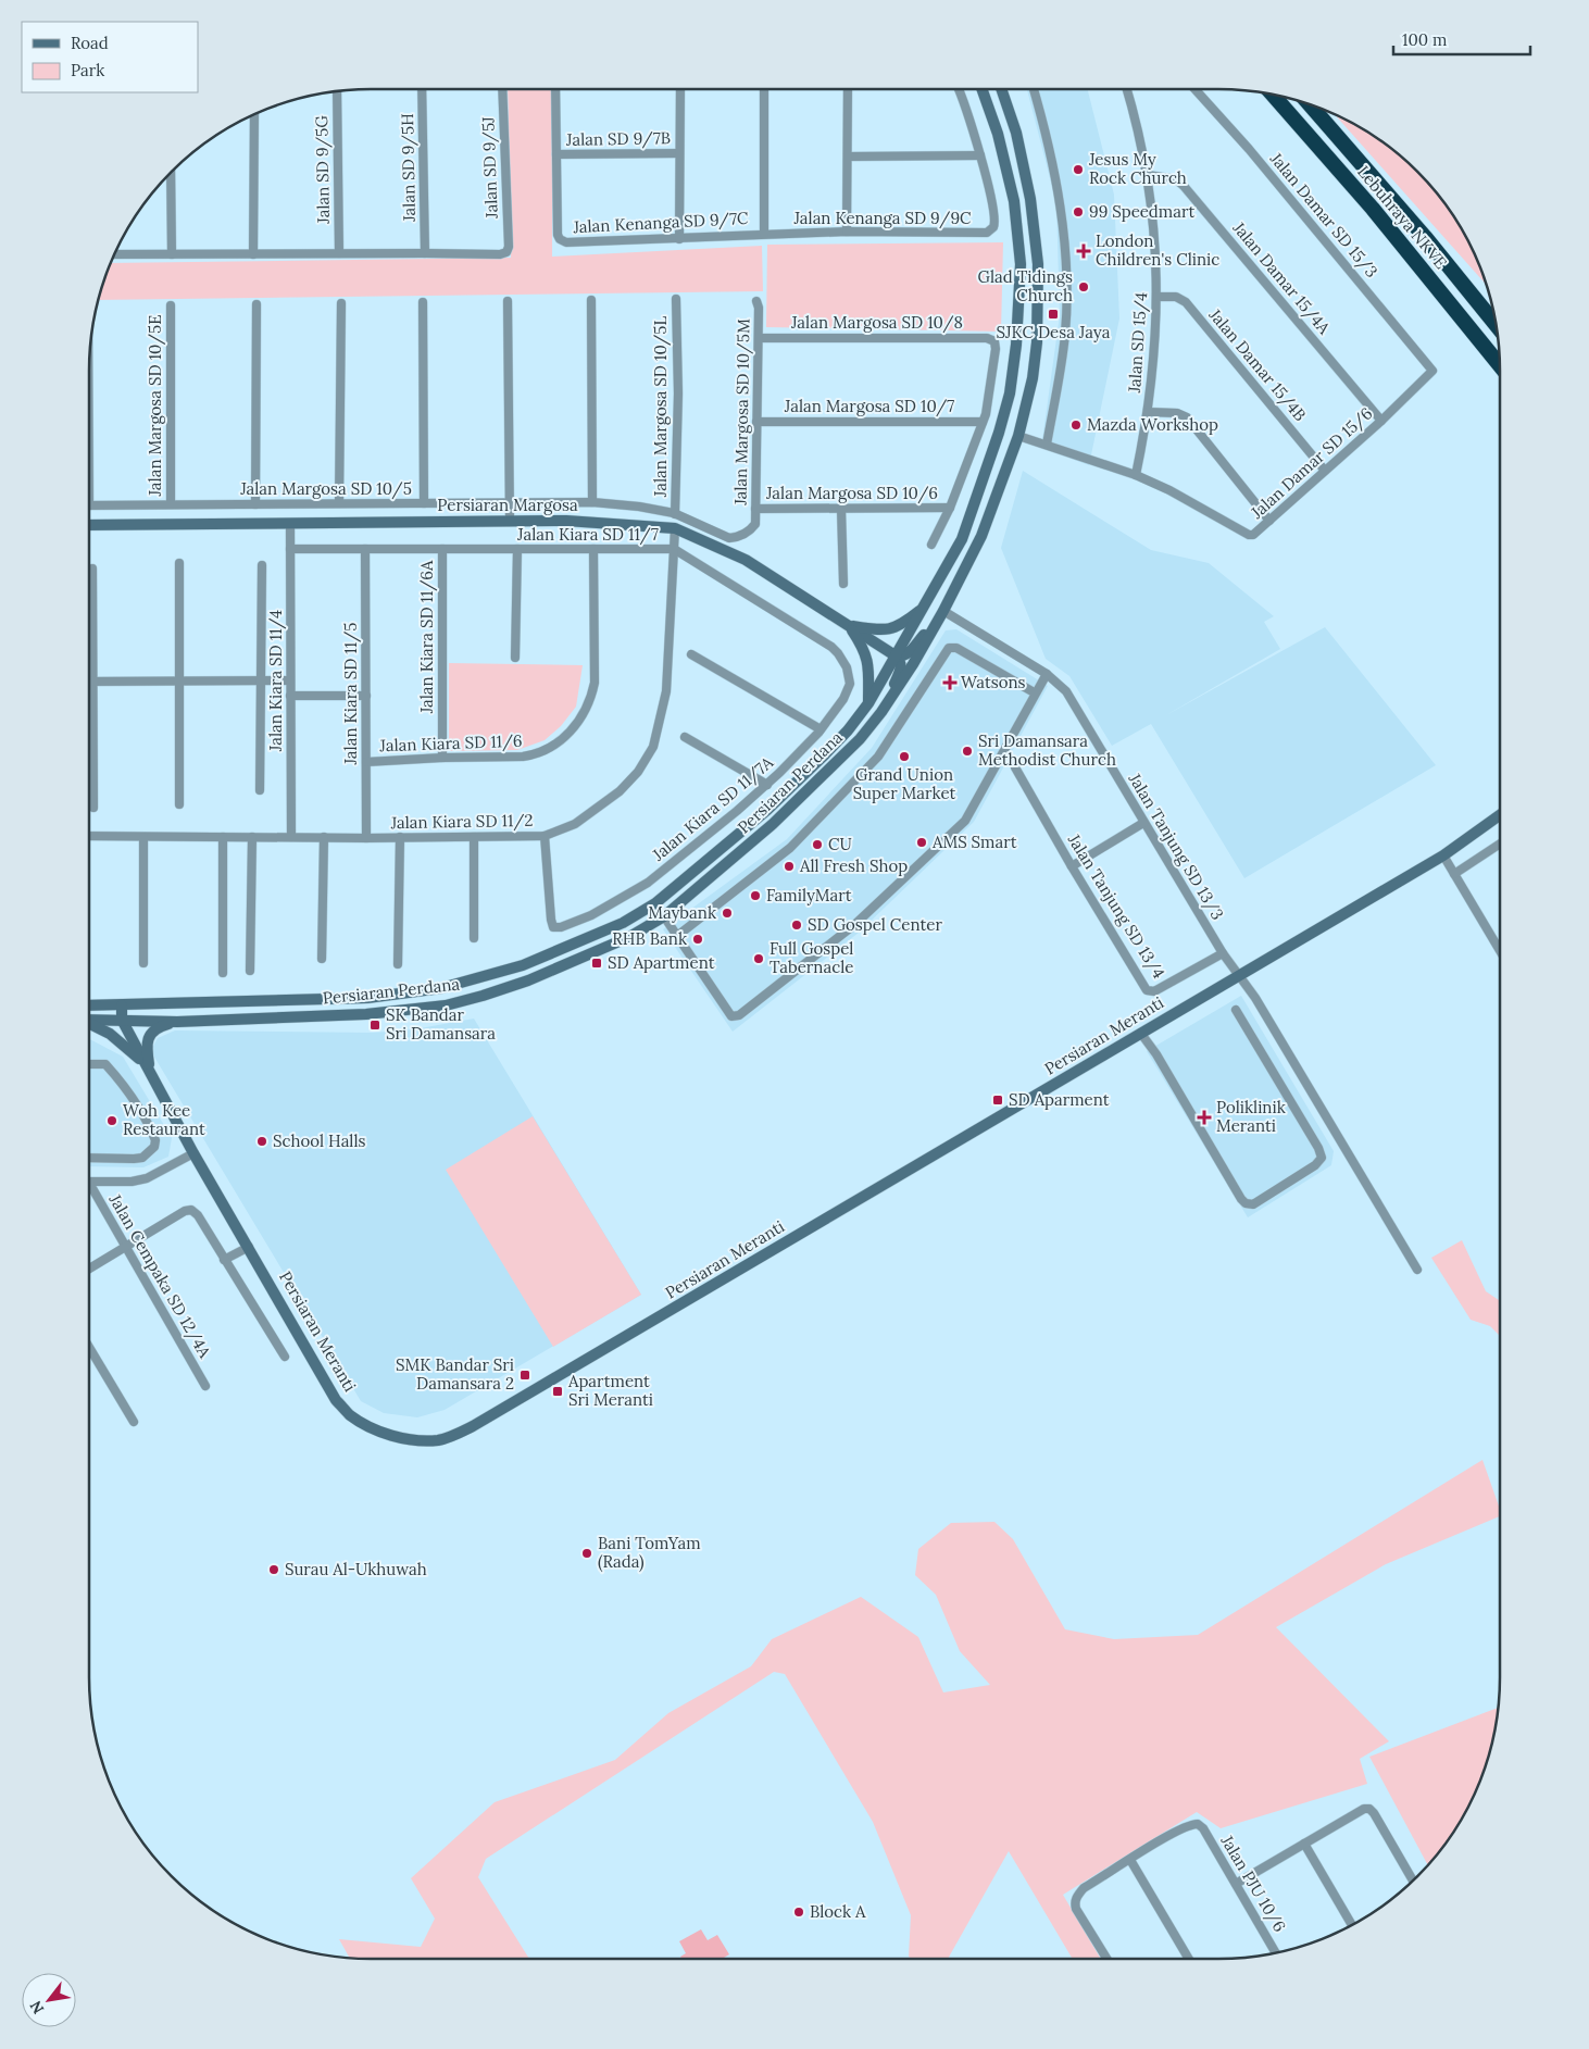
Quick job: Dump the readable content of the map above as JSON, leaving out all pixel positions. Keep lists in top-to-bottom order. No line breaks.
{"streets":{"highway":["Lebuhraya NKVE"],"main road":["Persiaran Margosa","Persiaran Perdana","Persiaran Meranti"],"street":["Jalan SD 9/7B","Jalan SD 9/5H","Jalan SD 9/5J","Jalan SD 9/5G","Jalan Damar SD 15/3","Jalan Kenanga SD 9/9C","Jalan Kenanga SD 9/7C","Jalan Damar 15/4A","Jalan Margosa SD 10/8","Jalan SD 15/4","Jalan Damar 15/4B","Jalan Margosa SD 10/5E","Jalan Margosa SD 10/5L","Jalan Margosa SD 10/7","Jalan Margosa SD 10/5M","Jalan Damar SD 15/6","Jalan Margosa SD 10/5","Jalan Margosa SD 10/6","Jalan Kiara SD 11/7","Jalan Kiara SD 11/6A","Jalan Kiara SD 11/4","Jalan Kiara SD 11/5","Jalan Kiara SD 11/6","Jalan Kiara SD 11/7A","Jalan Kiara SD 11/2","Jalan Tanjung SD 13/3","Jalan Tanjung SD 13/4","Jalan Cempaka SD 12/4A","Jalan PJU 10/6"]},"crossings":[["Jalan SD 9/7B","Jalan Kenanga SD 9/7C"],["Jalan SD 9/5H","Jalan SD 9/5J"],["Jalan Damar SD 15/3","Jalan Damar SD 15/6"],["Jalan Kenanga SD 9/9C","Jalan Kenanga SD 9/7C"],["Jalan Damar 15/4A","Jalan SD 15/4"],["Jalan Damar 15/4A","Jalan Damar SD 15/6"],["Jalan Margosa SD 10/8","Jalan Margosa SD 10/7"],["Jalan Margosa SD 10/8","Jalan Margosa SD 10/5M"],["Jalan SD 15/4","Jalan Damar 15/4B"],["Jalan SD 15/4","Jalan Damar SD 15/6"],["Jalan Damar 15/4B","Jalan Damar SD 15/6"],["Jalan Margosa SD 10/5E","Jalan Margosa SD 10/5"],["Jalan Margosa SD 10/5L","Jalan Margosa SD 10/5"],["Jalan Margosa SD 10/7","Jalan Margosa SD 10/5M"],["Jalan Margosa SD 10/5M","Jalan Margosa SD 10/5"],["Jalan Margosa SD 10/5M","Jalan Margosa SD 10/6"],["Jalan Damar SD 15/6","Persiaran Perdana"],["Persiaran Margosa","Jalan Kiara SD 11/4"],["Persiaran Margosa","Persiaran Perdana"],["Persiaran Margosa","Jalan Kiara SD 11/2"],["Jalan Kiara SD 11/7","Jalan Kiara SD 11/6A"],["Jalan Kiara SD 11/7","Jalan Kiara SD 11/4"],["Jalan Kiara SD 11/7","Jalan Kiara SD 11/5"],["Jalan Kiara SD 11/7","Jalan Kiara SD 11/6"],["Jalan Kiara SD 11/7","Jalan Kiara SD 11/7A"],["Jalan Kiara SD 11/7","Jalan Kiara SD 11/2"],["Jalan Kiara SD 11/6A","Jalan Kiara SD 11/6"],["Jalan Kiara SD 11/4","Jalan Kiara SD 11/2"],["Jalan Kiara SD 11/5","Jalan Kiara SD 11/6"],["Jalan Kiara SD 11/5","Jalan Kiara SD 11/2"],["Persiaran Perdana","Jalan Tanjung SD 13/3"],["Persiaran Perdana","Persiaran Meranti"],["Jalan Kiara SD 11/7A","Jalan Kiara SD 11/2"],["Jalan Tanjung SD 13/3","Jalan Tanjung SD 13/4"],["Jalan Tanjung SD 13/3","Persiaran Meranti"]],"places":{"other":["Jesus My Rock Church","99 Speedmart","Glad Tidings Church","Mazda Workshop","Sri Damansara Methodist Church","Grand Union Super Market","AMS Smart","CU","All Fresh Shop","FamilyMart","Maybank","SD Gospel Center","RHB Bank","Full Gospel Tabernacle","Woh Kee Restaurant","School Halls","Bani TomYam (Rada)","Surau Al-Ukhuwah","Block A"],"health":["London Children's Clinic","Watsons","Poliklinik Meranti"],"transit":["SJKC Desa Jaya","SD Apartment","SK Bandar Sri Damansara","SD Aparment","SMK Bandar Sri Damansara 2","Apartment Sri Meranti"]},"legend":["Road","Park"],"scale_bar":"100 m","north":"bottom left"}
